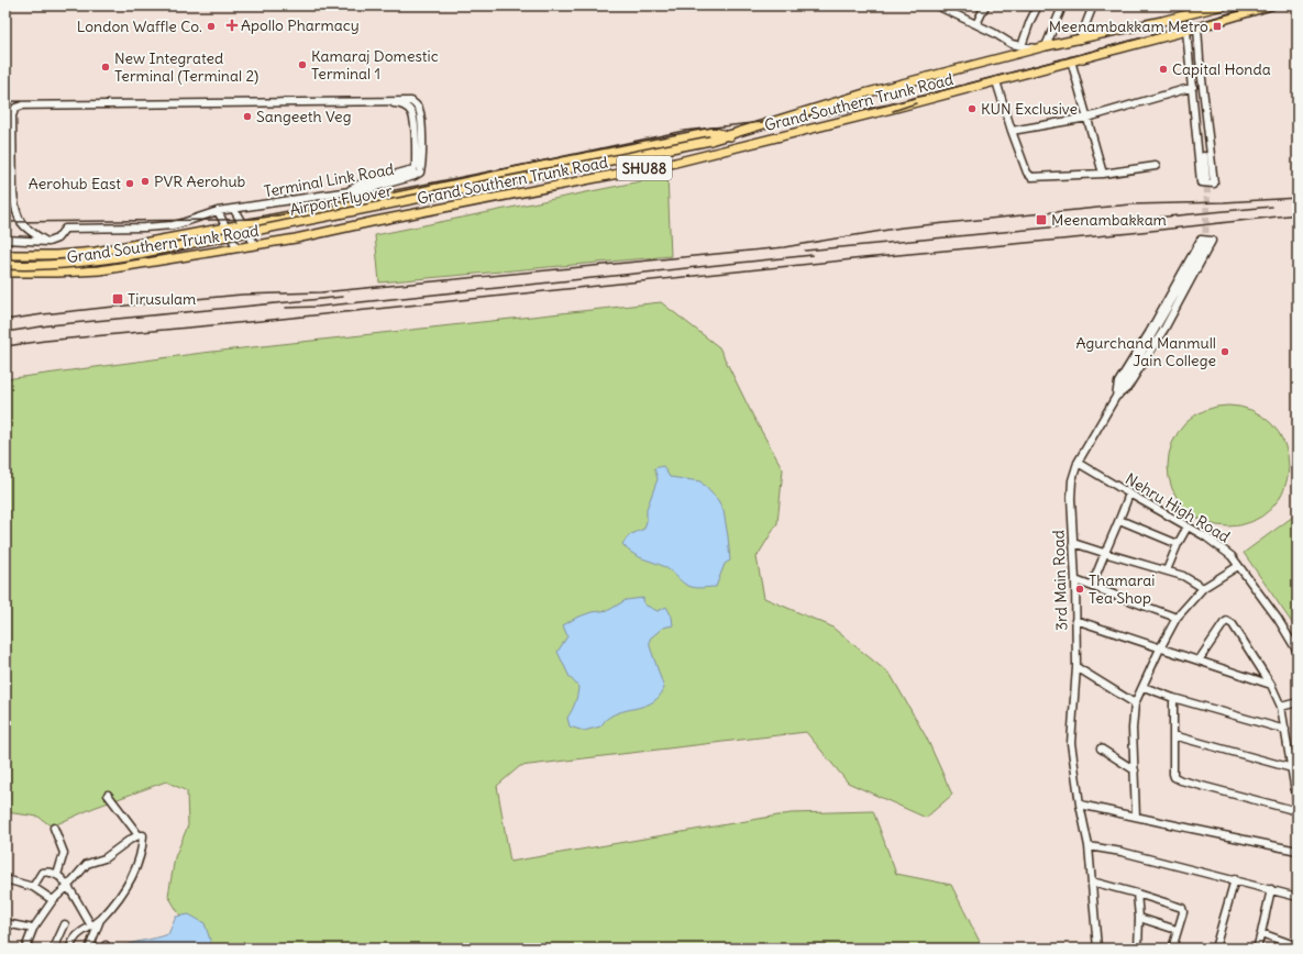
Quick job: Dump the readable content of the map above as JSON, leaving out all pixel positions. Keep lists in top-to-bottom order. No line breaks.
{"streets":{"main road":["Grand Southern Trunk Road","SHU88","Airport Flyover"],"street":["Terminal Link Road","Nehru High Road","3rd Main Road"]},"crossings":[["Grand Southern Trunk Road","Airport Flyover"],["Nehru High Road","3rd Main Road"]],"places":{"health":["Apollo Pharmacy"],"other":["London Waffle Co.","Kamaraj Domestic Terminal 1","New Integrated Terminal (Terminal 2)","Capital Honda","KUN Exclusive","Sangeeth Veg","PVR Aerohub","Aerohub East","Agurchand Manmull Jain College","Thamarai Tea Shop"],"transit":["Meenambakkam Metro","Meenambakkam","Tirusulam"]}}
